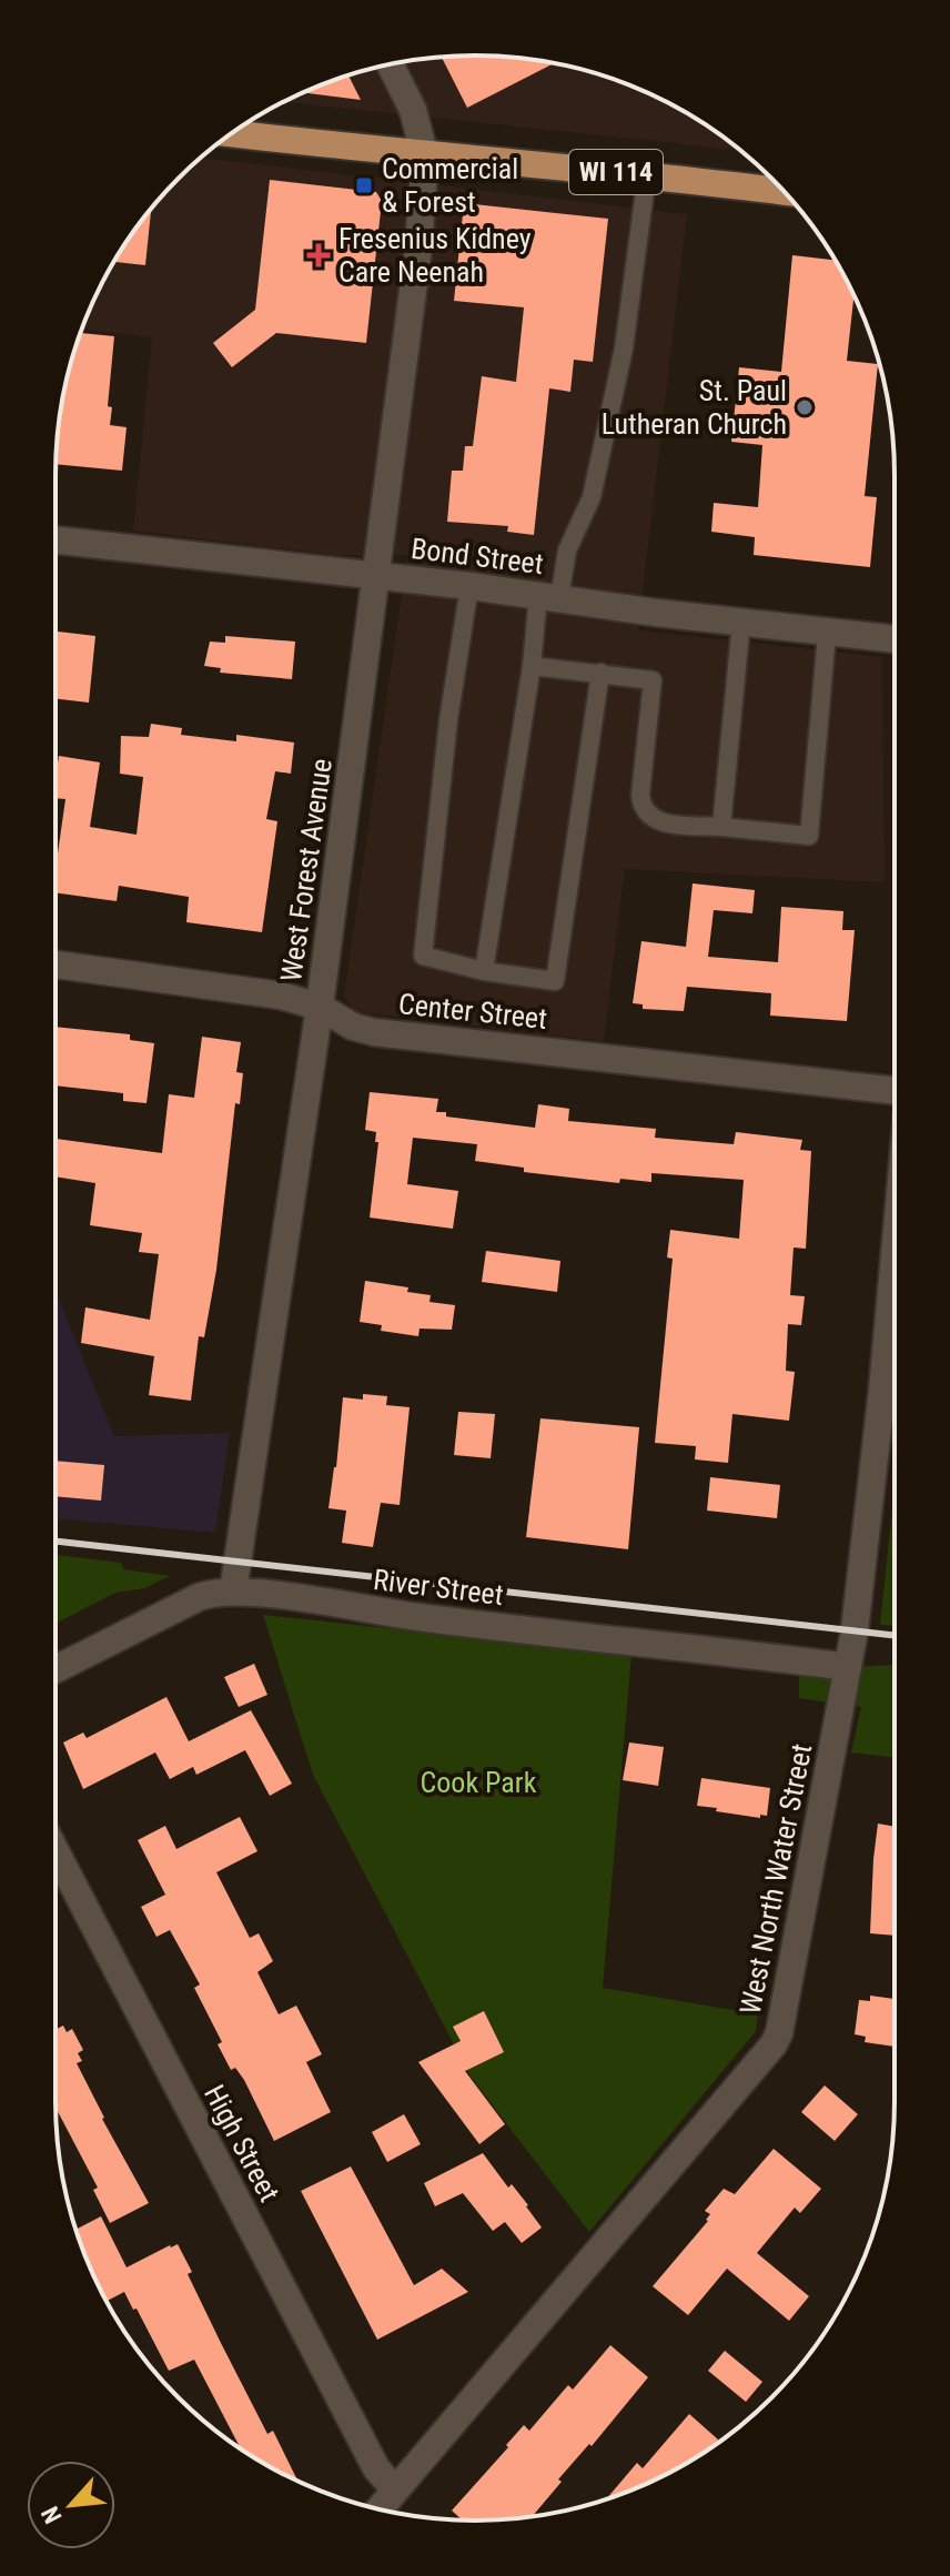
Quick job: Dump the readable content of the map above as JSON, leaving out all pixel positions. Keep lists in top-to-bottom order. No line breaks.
{"streets":{"main road":["WI 114"],"street":["Bond Street","West Forest Avenue","Center Street","River Street","West North Water Street","High Street"]},"crossings":[["WI 114","West Forest Avenue"],["Bond Street","West Forest Avenue"],["West Forest Avenue","Center Street"],["West Forest Avenue","River Street"],["River Street","West North Water Street"],["West North Water Street","High Street"]],"parks":["Cook Park"],"places":{"transit":["Commercial & Forest"],"health":["Fresenius Kidney Care Neenah"],"other":["St. Paul Lutheran Church"]},"north":"bottom left"}
